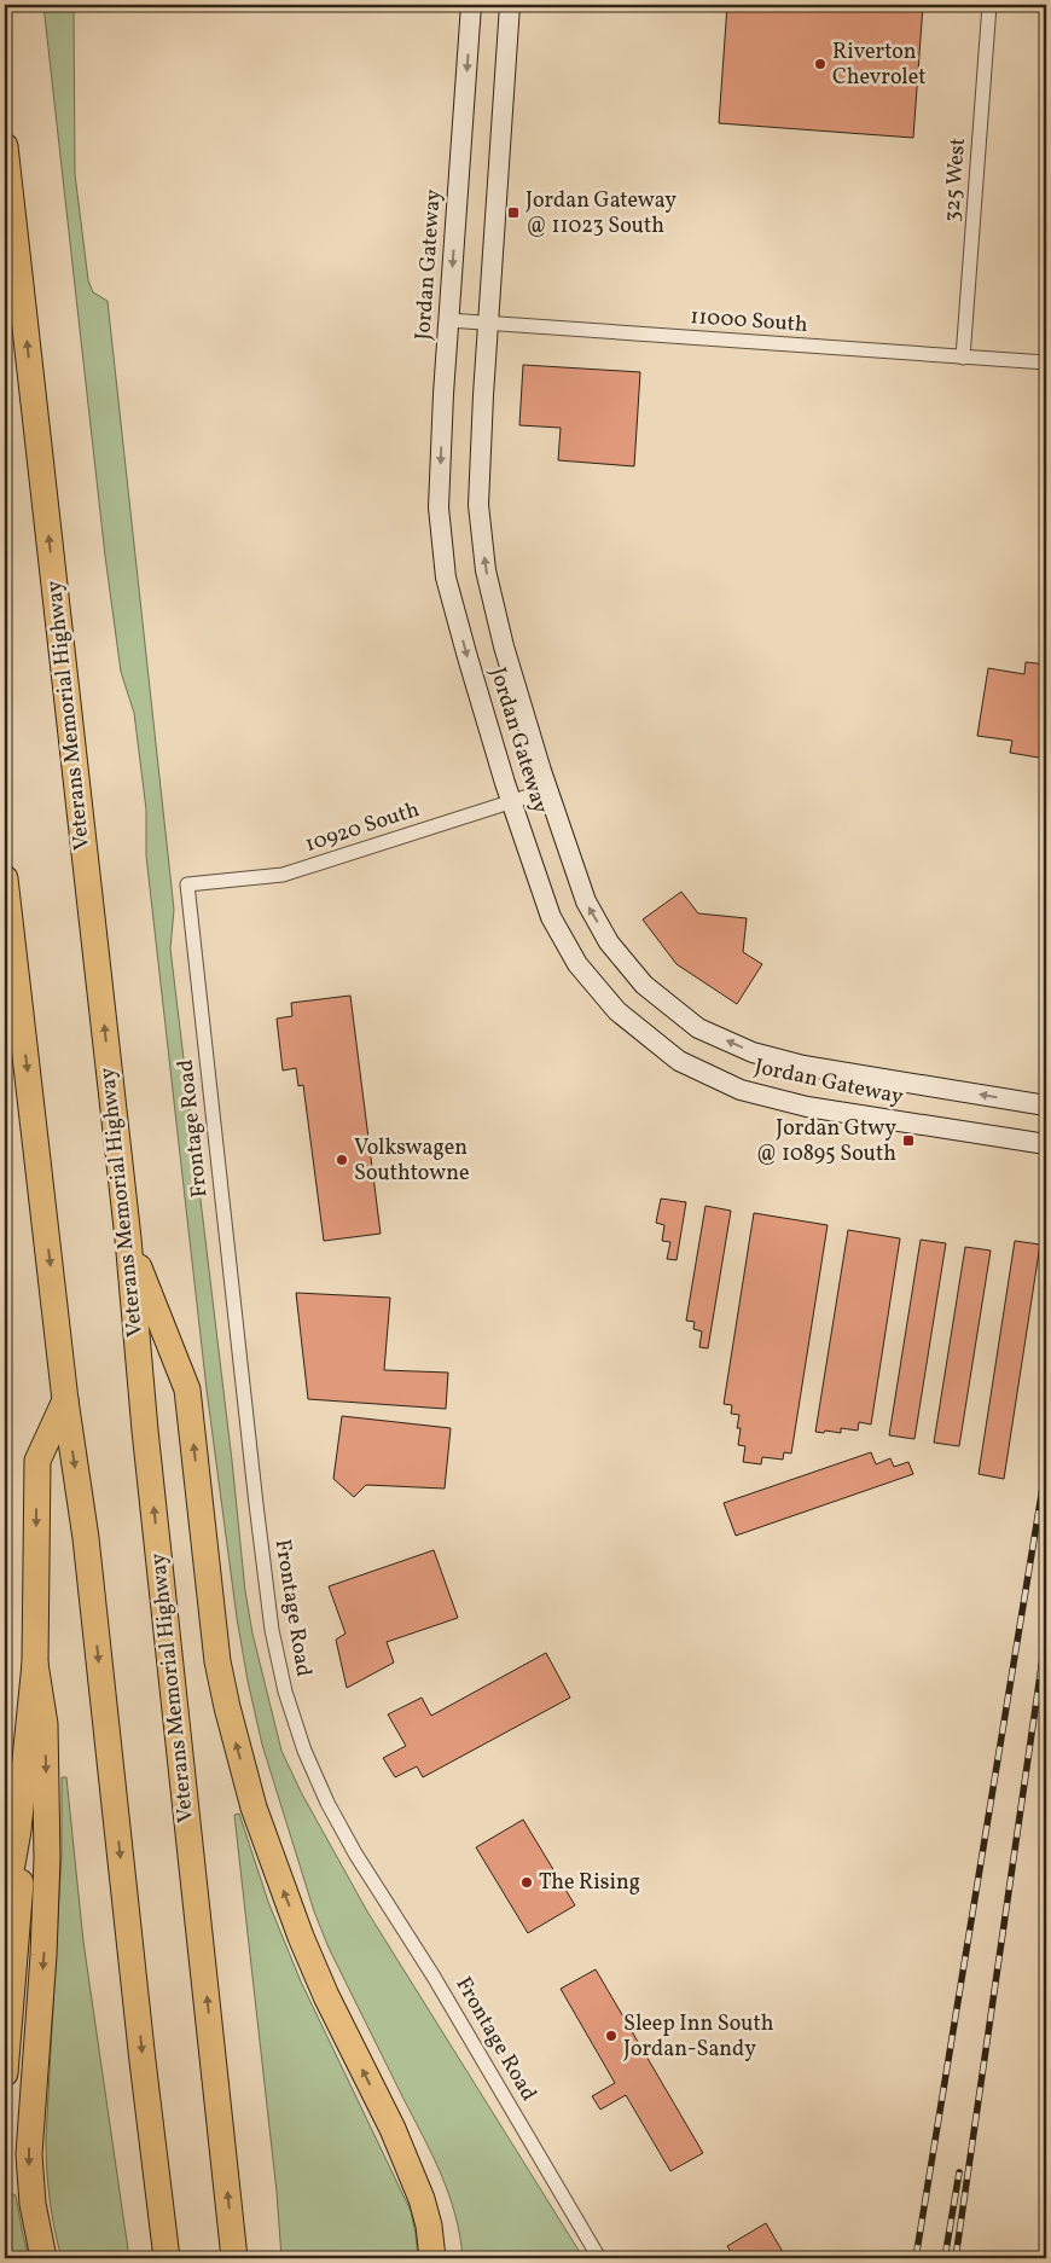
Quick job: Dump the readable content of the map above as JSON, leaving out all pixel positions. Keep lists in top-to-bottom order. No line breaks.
{"streets":{"highway":["Veterans Memorial Highway"],"main road":["Jordan Gateway"],"street":["325 West","11000 South","10920 South","Frontage Road"]},"crossings":[["325 West","11000 South"],["Jordan Gateway","11000 South"],["Jordan Gateway","10920 South"],["10920 South","Frontage Road"]],"places":{"other":["Riverton Chevrolet","Volkswagen Southtowne","The Rising","Sleep Inn South Jordan-Sandy"],"transit":["Jordan Gateway @ 11023 South","Jordan Gtwy @ 10895 South"]}}
